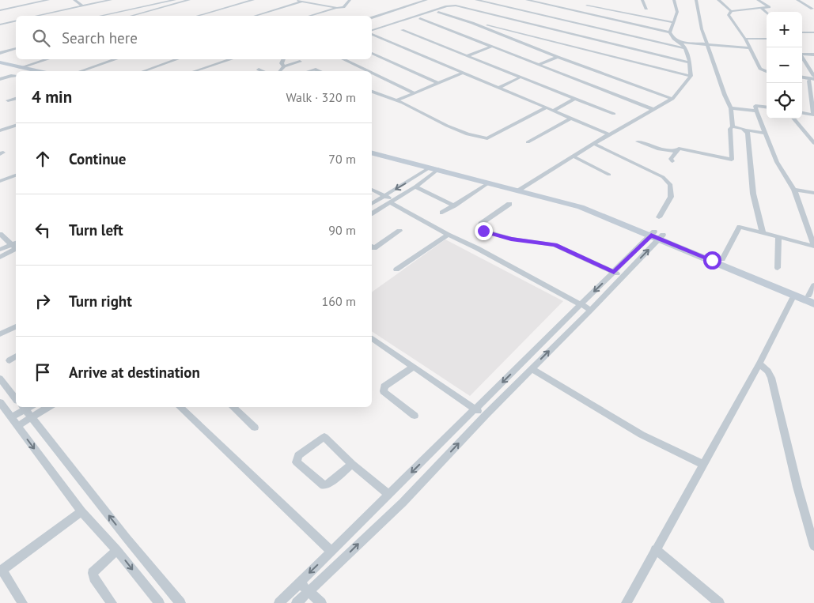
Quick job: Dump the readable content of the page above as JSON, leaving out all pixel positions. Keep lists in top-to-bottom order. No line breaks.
{"page":{"map_buttons":["+","−"],"search":"Search here","heading":["4 min","Walk · 320 m"],"list":[["Continue","70 m"],["Turn left","90 m"],["Turn right","160 m"],"Arrive at destination"]}}
